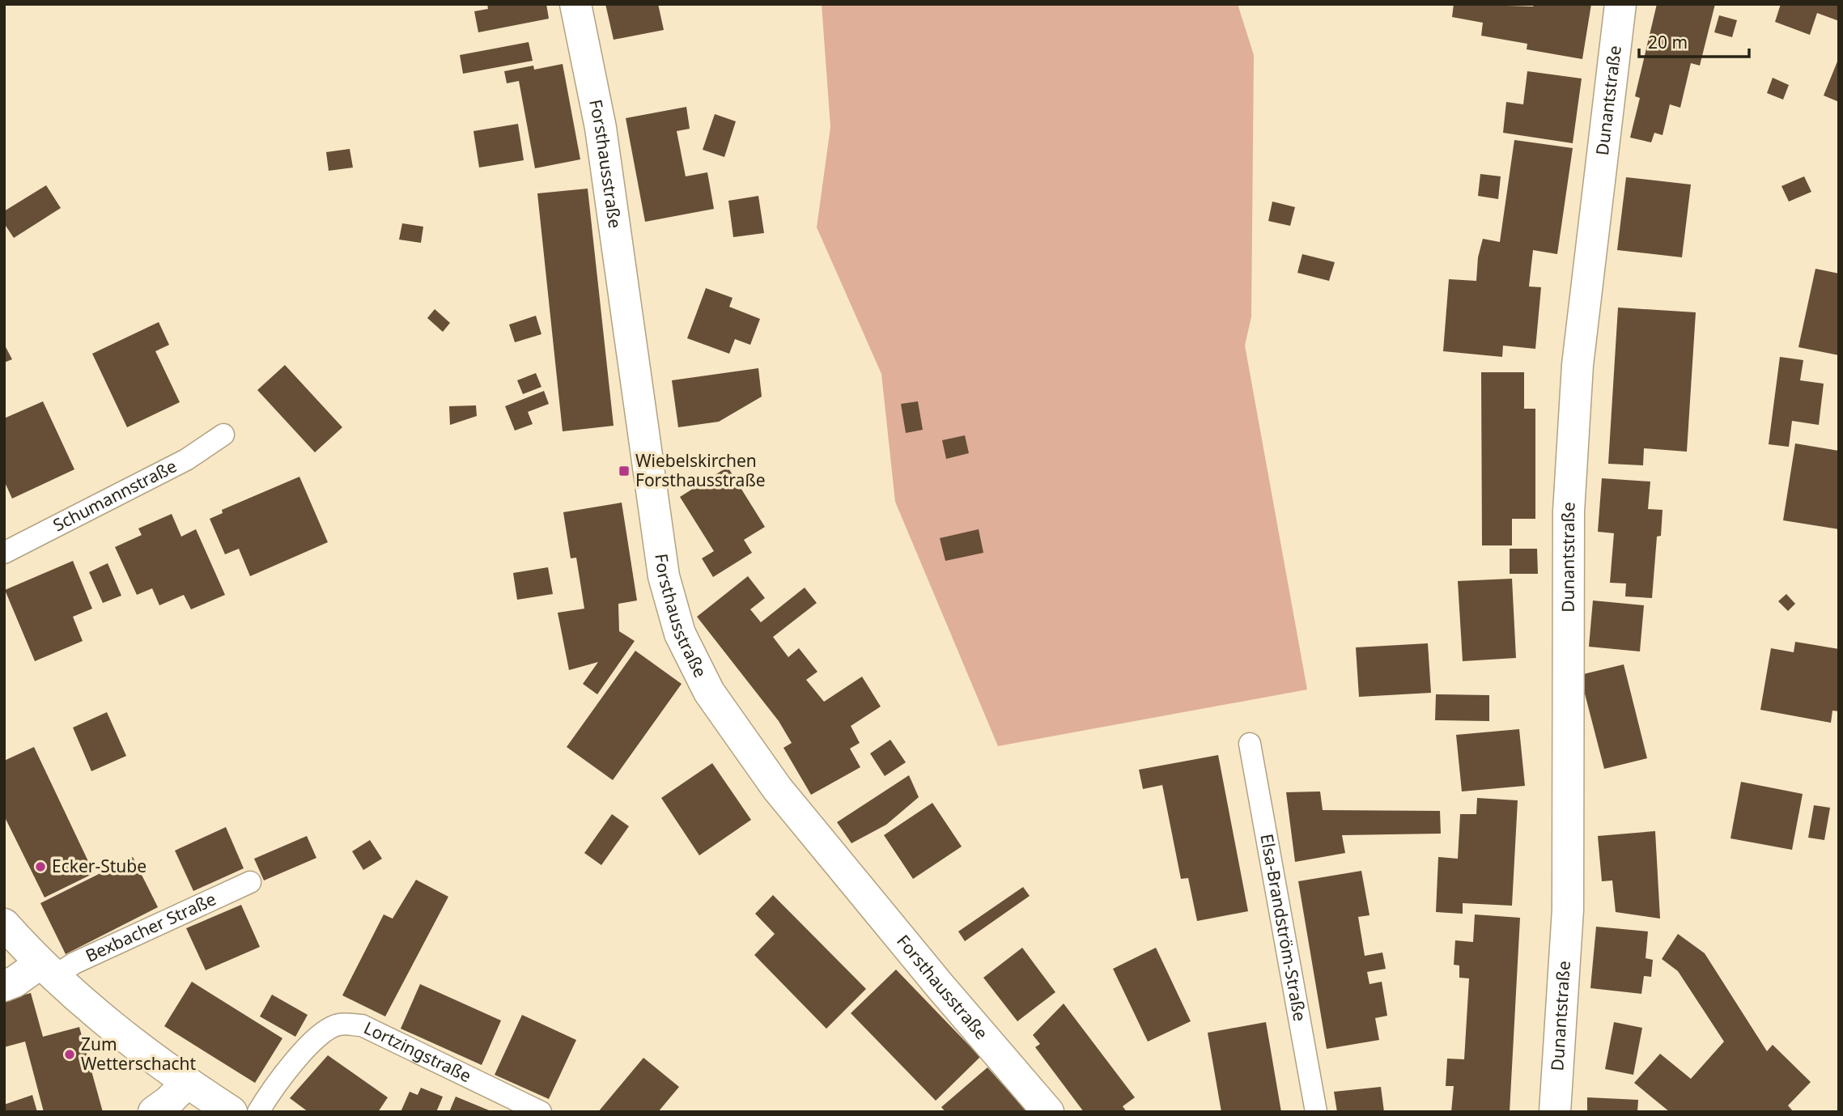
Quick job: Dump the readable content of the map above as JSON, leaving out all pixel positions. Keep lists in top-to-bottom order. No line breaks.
{"streets":{"street":["Dunantstraße","Forsthausstraße"],"lane":["Schumannstraße","Elsa-Brandström-Straße","Bexbacher Straße","Lortzingstraße"]},"places":{"transit":["Wiebelskirchen Forsthausstraße"],"other":["Ecker-Stube","Zum Wetterschacht"]},"scale_bar":"20 m"}
